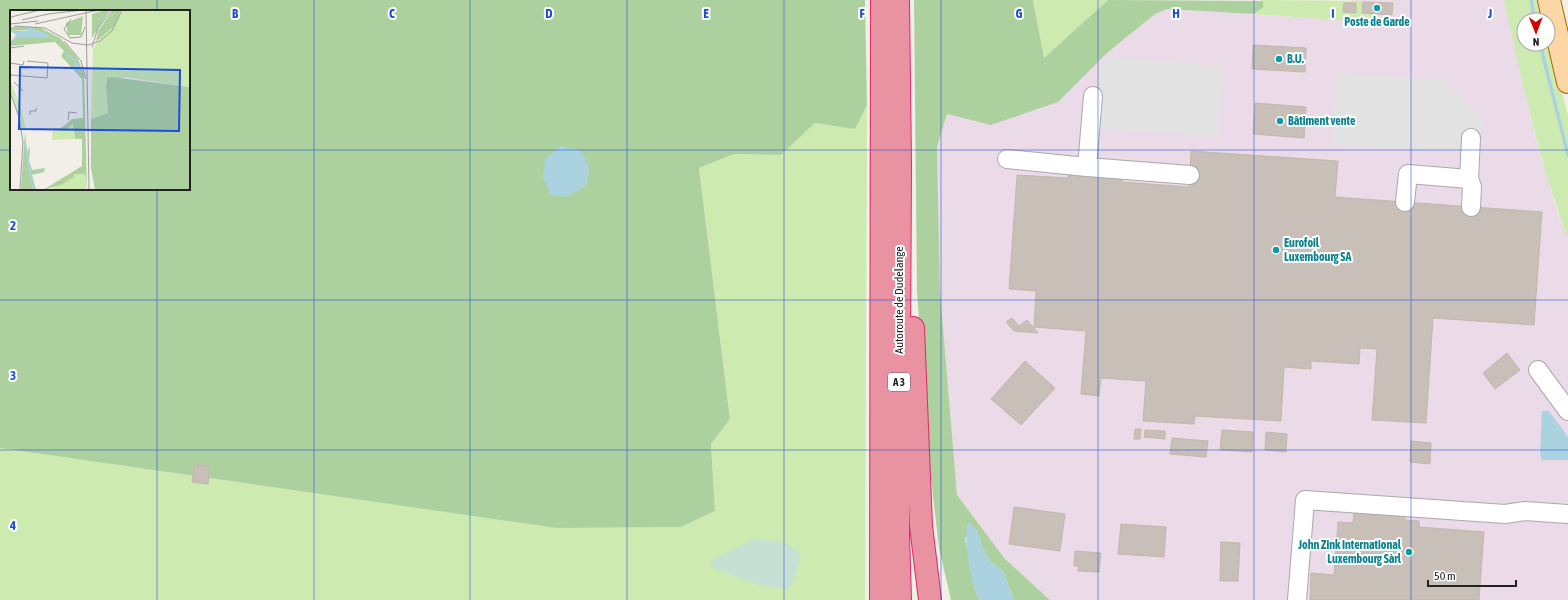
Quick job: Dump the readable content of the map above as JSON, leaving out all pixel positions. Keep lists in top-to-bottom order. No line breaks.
{"streets":{"highway":["Autoroute de Dudelange","A 3"]},"crossings":[["Autoroute de Dudelange","A 3"]],"places":["Poste de Garde","B.U.","Bâtiment vente","Eurofoil Luxembourg SA","John Zink International Luxembourg Sàrl"],"scale_bar":"50 m","north":"bottom","grid":{"columns":["B","C","D","E","F","G","H","I","J"],"rows":["2","3","4"]}}
